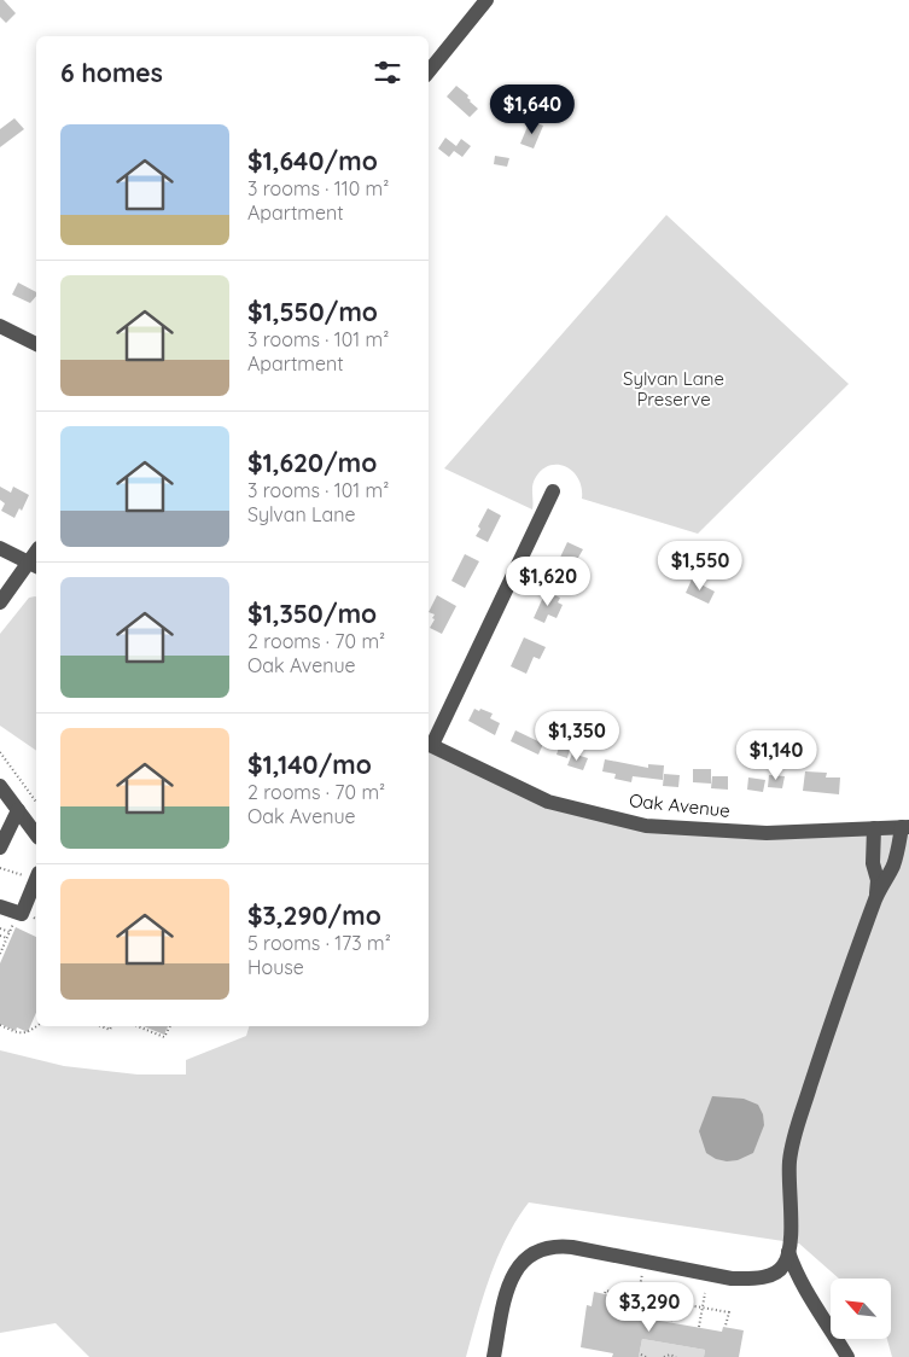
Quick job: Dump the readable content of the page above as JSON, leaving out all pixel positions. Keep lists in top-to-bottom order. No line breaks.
{"streets":{"street":["Oak Avenue"]},"parks":["Sylvan Lane Preserve"],"north":"top left","page":{"heading":"6 homes","price":["$1,640","$1,550","$1,620","$1,350","$1,140","$3,290"],"list":[{"name":"$1,640/mo","note":"3 rooms · 110 m² · Apartment"},{"name":"$1,550/mo","note":"3 rooms · 101 m² · Apartment"},{"name":"$1,620/mo","note":"3 rooms · 101 m² · Sylvan Lane"},{"name":"$1,350/mo","note":"2 rooms · 70 m² · Oak Avenue"},{"name":"$1,140/mo","note":"2 rooms · 70 m² · Oak Avenue"},{"name":"$3,290/mo","note":"5 rooms · 173 m² · House"}]}}
